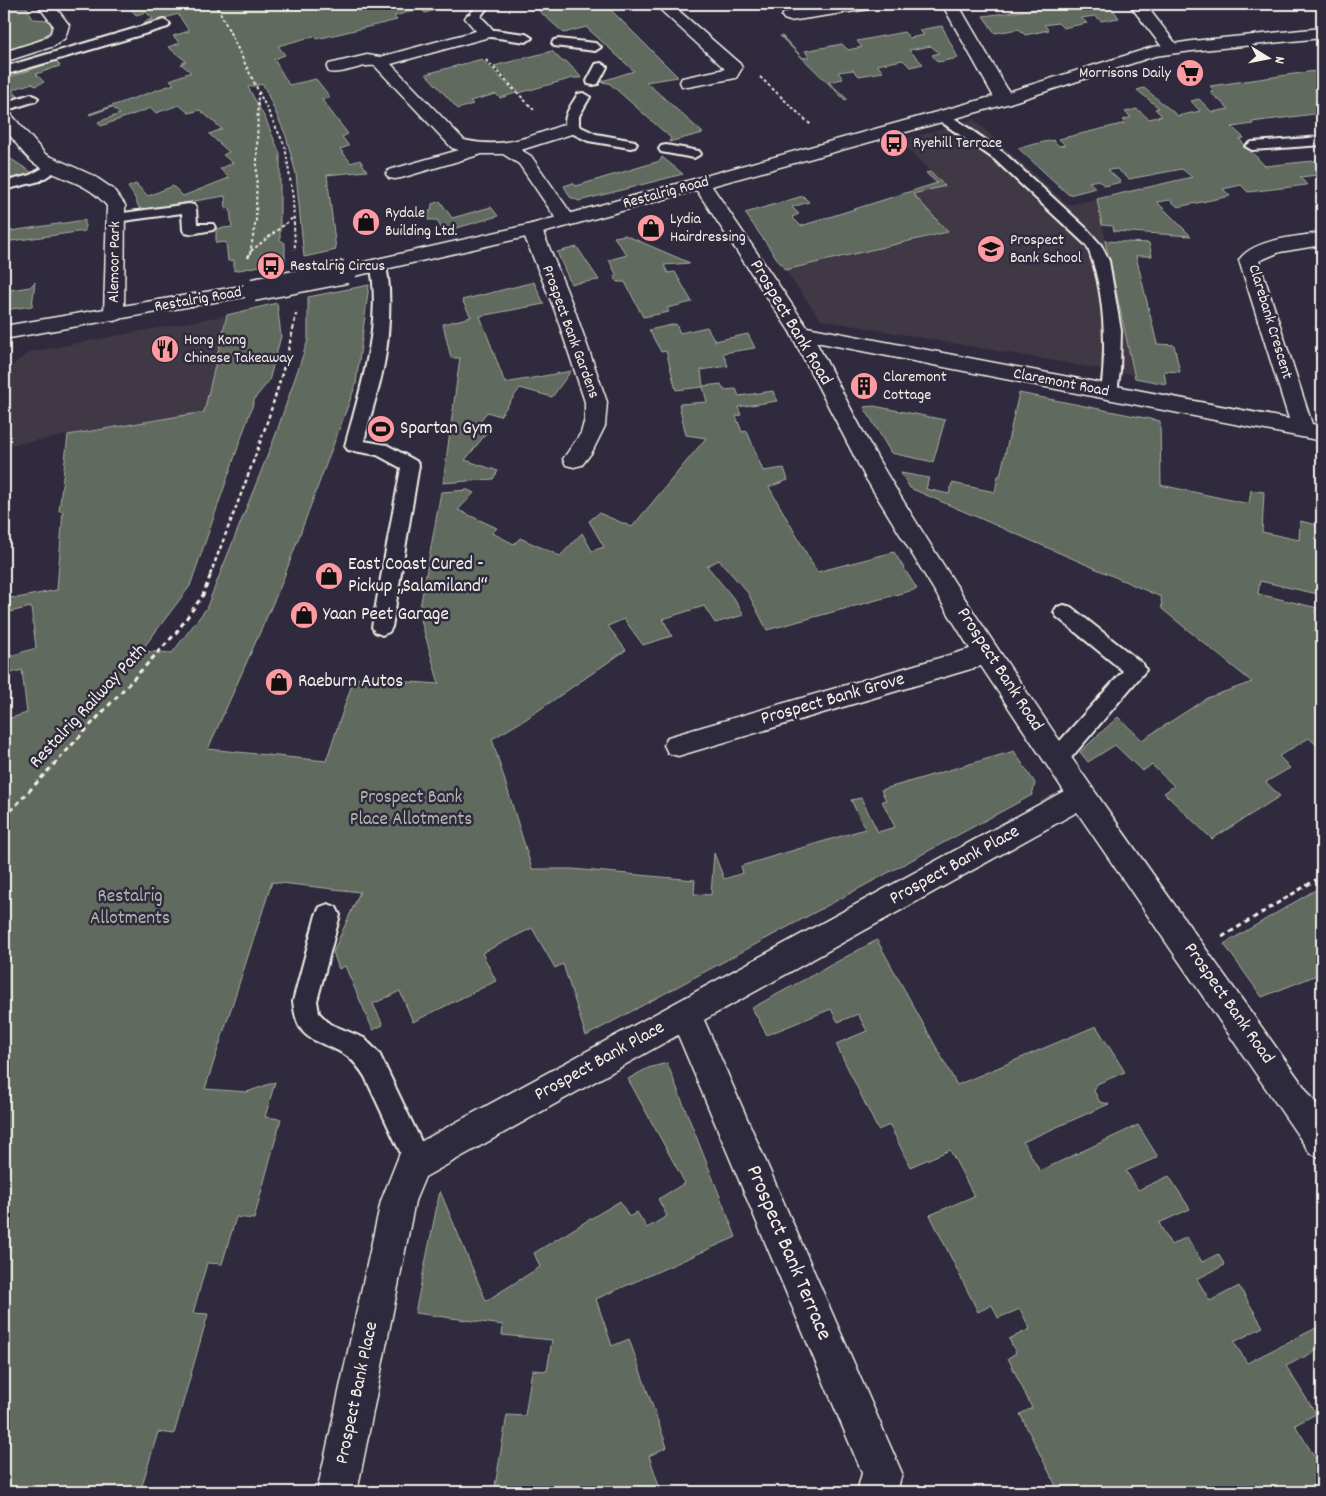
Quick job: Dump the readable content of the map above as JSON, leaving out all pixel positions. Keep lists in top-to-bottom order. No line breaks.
{"streets":{"street":["Restalrig Road","Alemoor Park","Clarebank Crescent","Prospect Bank Road","Prospect Bank Gardens","Claremont Road","Prospect Bank Grove","Prospect Bank Place","Prospect Bank Terrace"],"path":["Restalrig Railway Path"]},"crossings":[["Restalrig Road","Alemoor Park"],["Restalrig Road","Prospect Bank Road"],["Restalrig Road","Prospect Bank Gardens"],["Clarebank Crescent","Claremont Road"],["Prospect Bank Road","Claremont Road"],["Prospect Bank Road","Prospect Bank Grove"],["Prospect Bank Road","Prospect Bank Place"],["Prospect Bank Place","Prospect Bank Terrace"]],"parks":["Prospect Bank Place Allotments","Restalrig Allotments"],"places":{"supermarket":["Morrisons Daily"],"bus stop":["Ryehill Terrace","Restalrig Circus"],"shop":["Rydale Building Ltd.","Lydia Hairdressing","East Coast Cured - Pickup „Salamiland“","Yaan Peet Garage","Raeburn Autos"],"school or university":["Prospect Bank School"],"restaurant":["Hong Kong Chinese Takeaway"],"building":["Claremont Cottage"],"sports":["Spartan Gym"]},"north":"right"}
